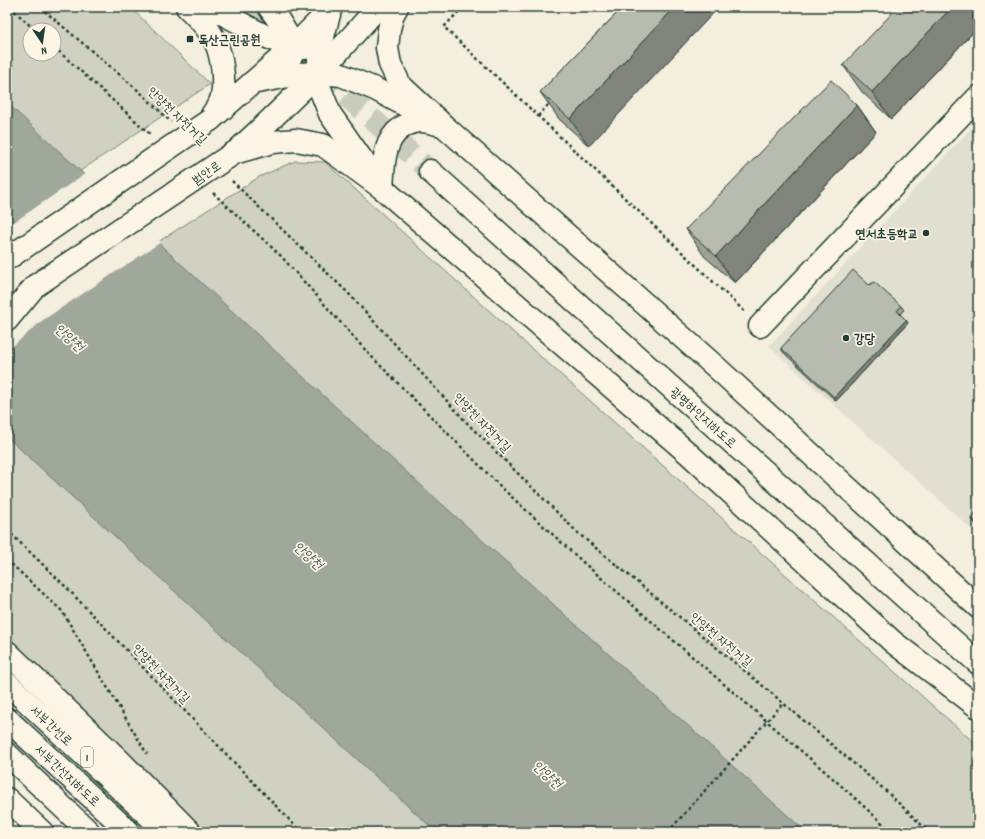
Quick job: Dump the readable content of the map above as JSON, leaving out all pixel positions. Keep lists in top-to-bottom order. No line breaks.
{"streets":{"main road":["범안로","광명하안지하도로","서부간선로","1","서부간선지하도로"],"path":["안양천 자전거길"]},"water":["안양천"],"places":{"transit":["독산근린공원"],"other":["연서초등학교","강당"]},"north":"bottom"}
